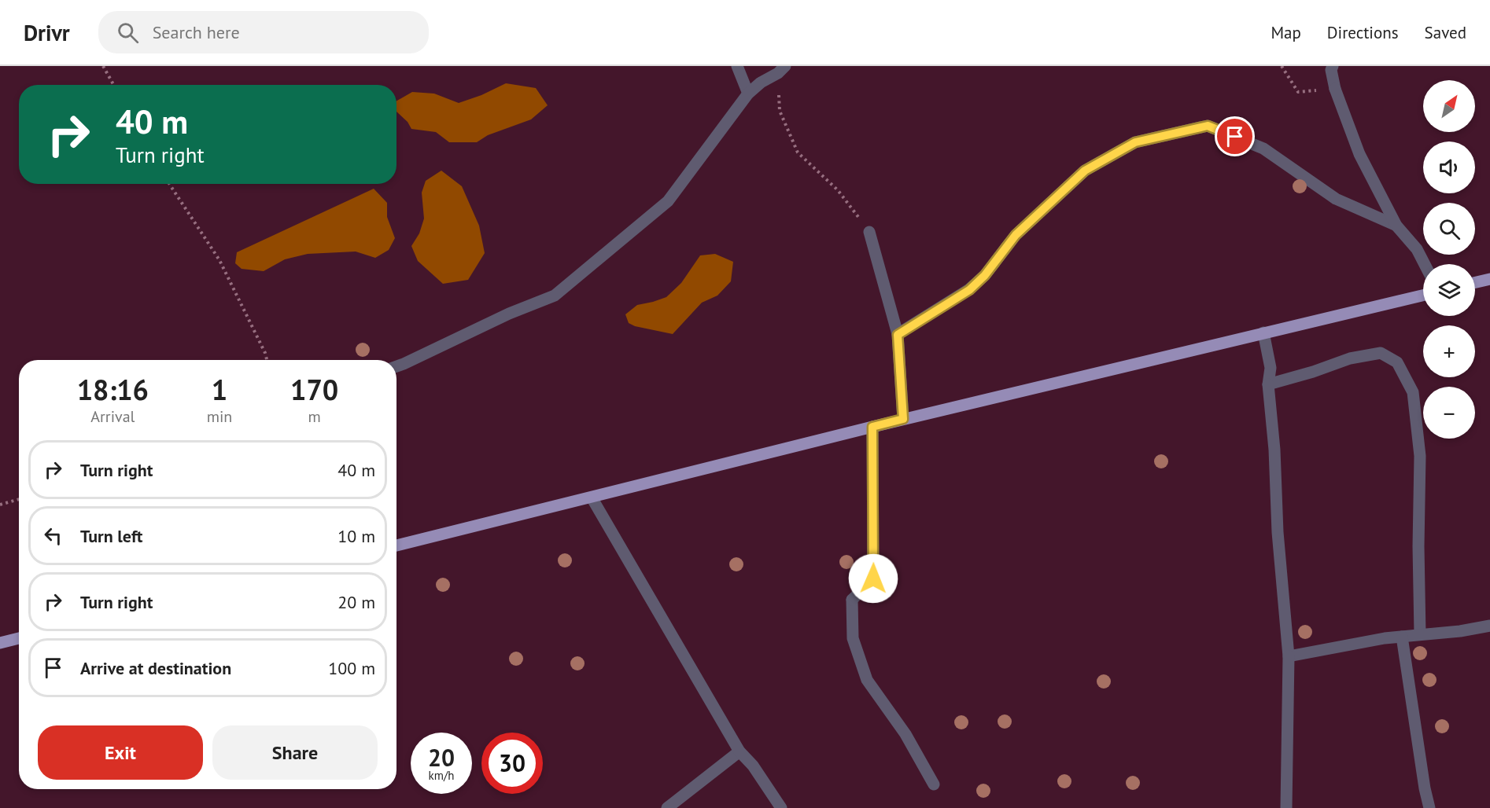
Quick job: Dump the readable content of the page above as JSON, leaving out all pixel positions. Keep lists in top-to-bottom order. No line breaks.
{"north":"top right","page":{"header":"Drivr","search":"Search here","nav":["Map","Directions","Saved"],"map_buttons":["+","−"],"turn":["40 m","Turn right"],"eta":["18:16","Arrival","1","min","170","m"],"list":[{"name":"Turn right","value":"40 m"},{"name":"Turn left","value":"10 m"},{"name":"Turn right","value":"20 m"},{"name":"Arrive at destination","value":"100 m"}],"buttons":["Exit","Share"],"speed":"20 km/h","limit":"30"}}
